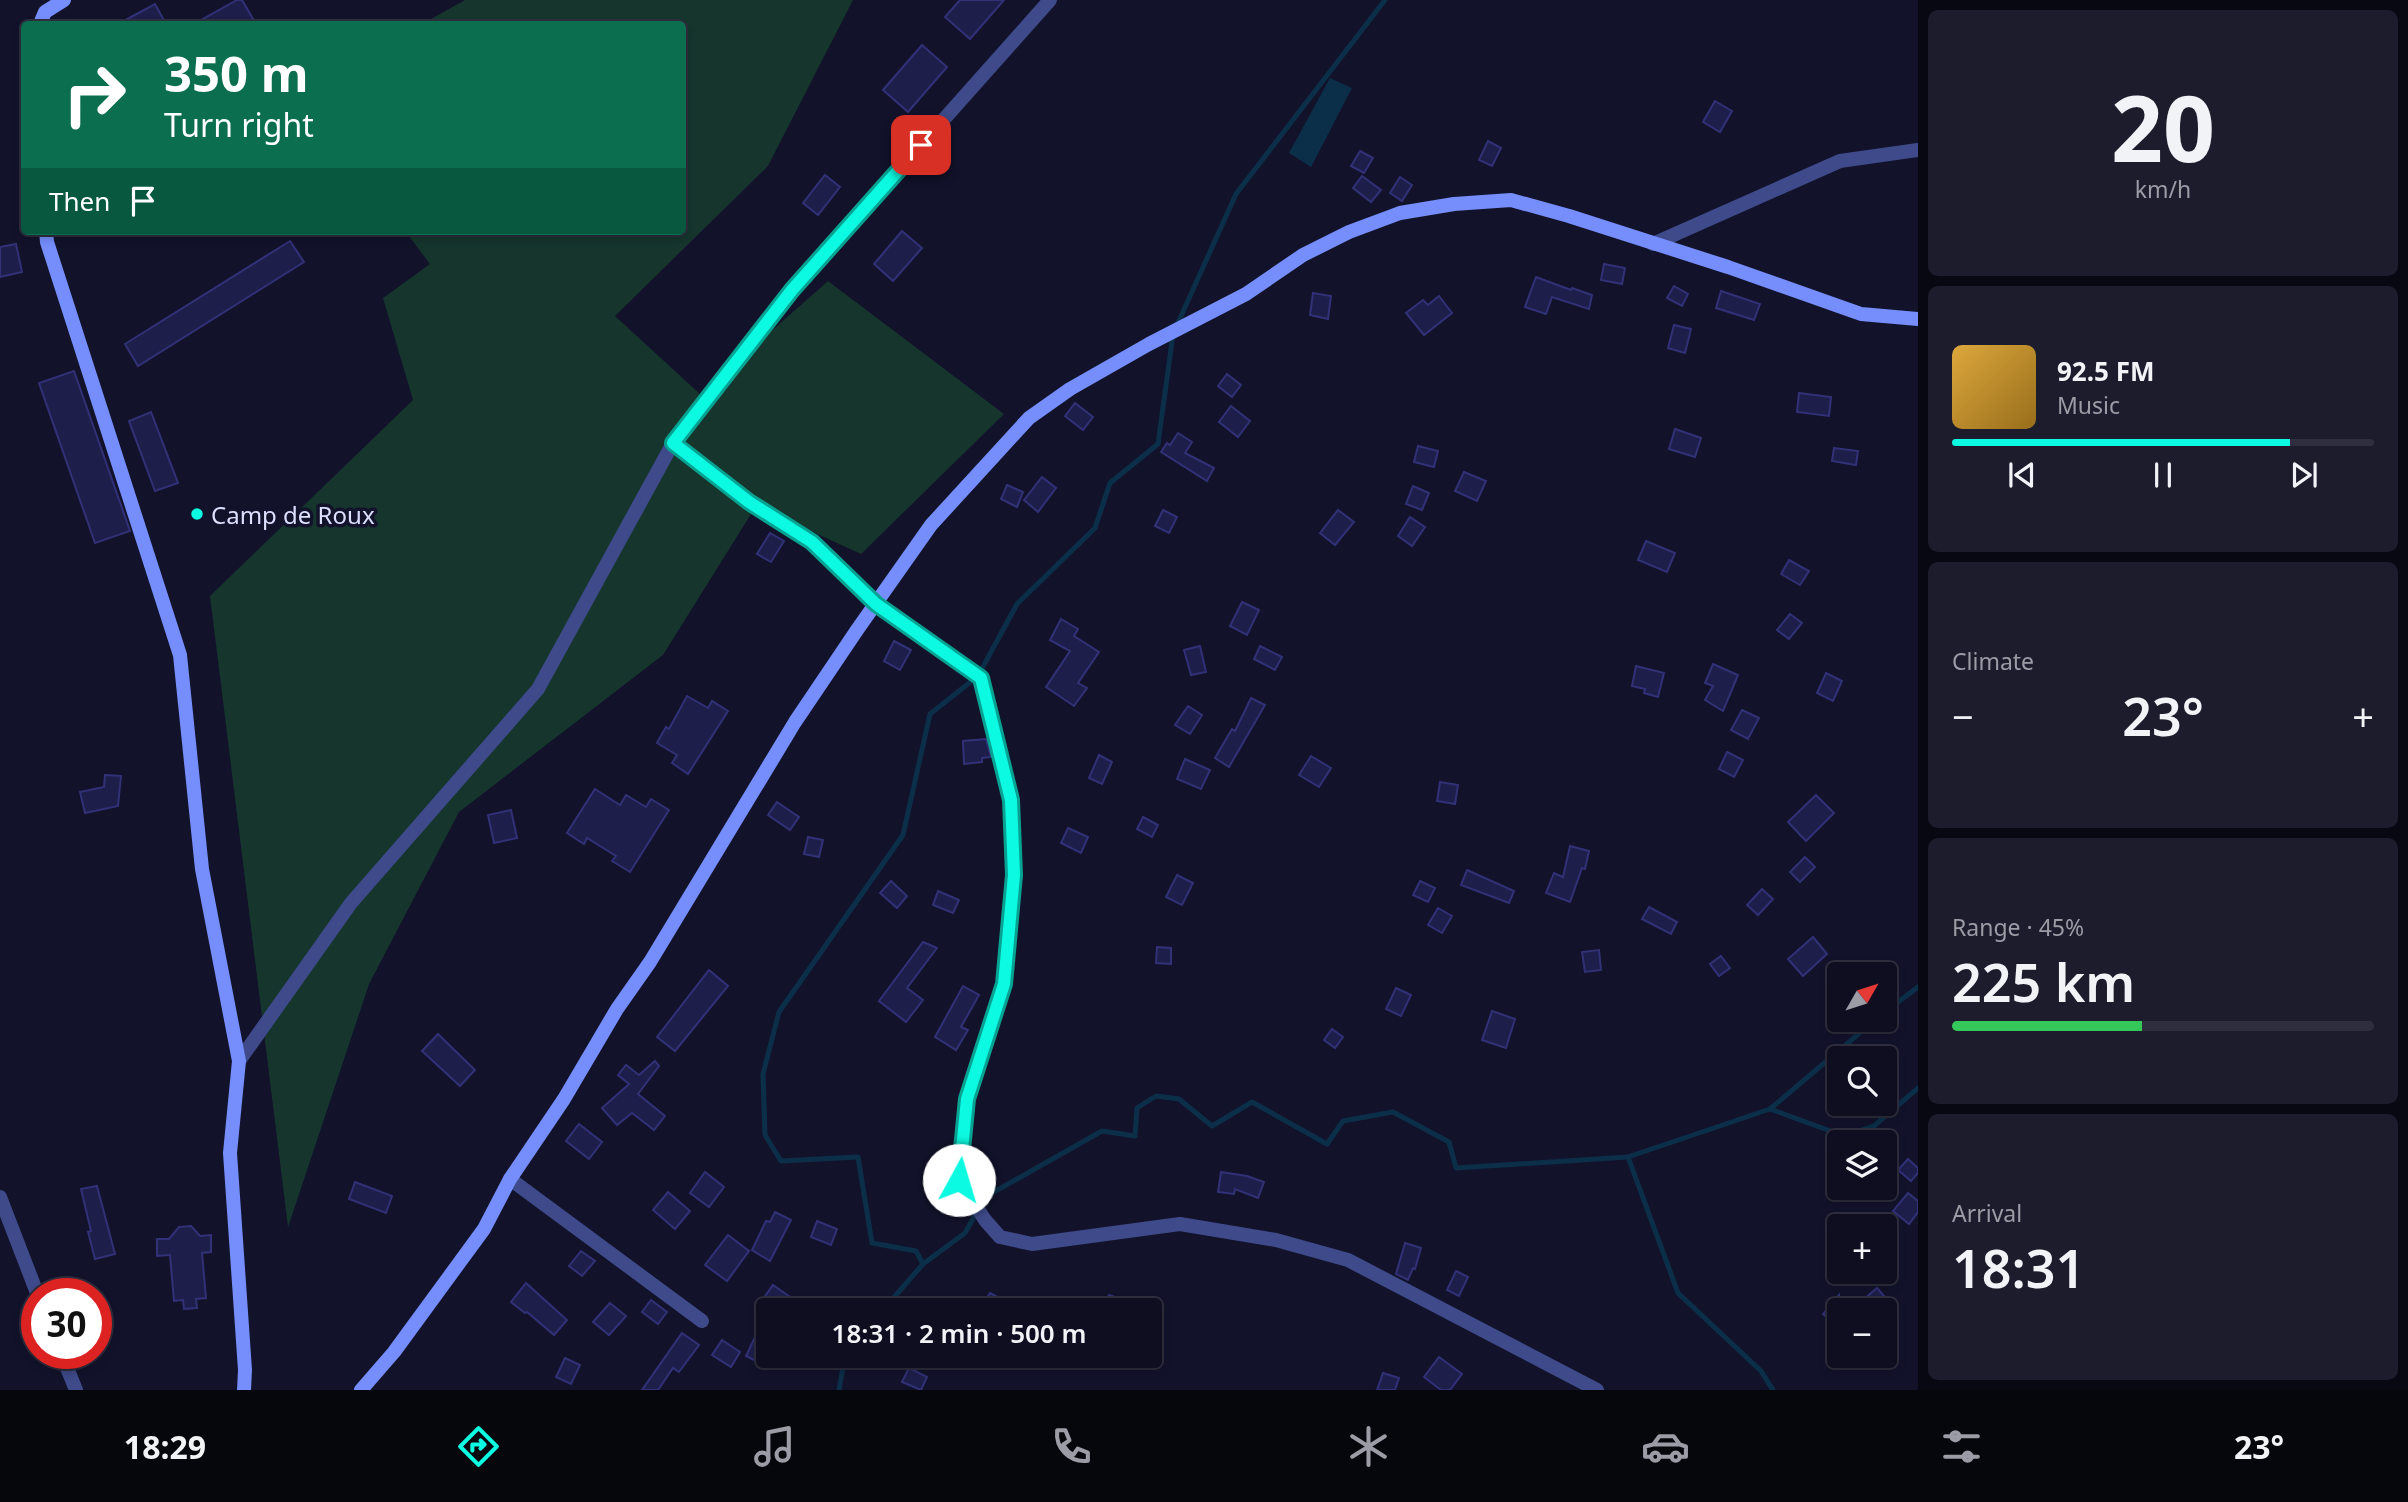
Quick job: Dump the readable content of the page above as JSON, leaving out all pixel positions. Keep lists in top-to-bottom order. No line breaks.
{"places":["Camp de Roux"],"north":"top right","page":{"tile":[["20","km/h"],"Climate",["Range · 45%","225 km"],["Arrival","18:31"]],"turn":["350 m","Turn right"],"then":"Then","song":["92.5 FM","Music"],"heat":["−","23°","+"],"map_buttons":["+","−"],"limit":"30","trip":"18:31 · 2 min · 500 m","tabs":["18:29","23°"]}}
